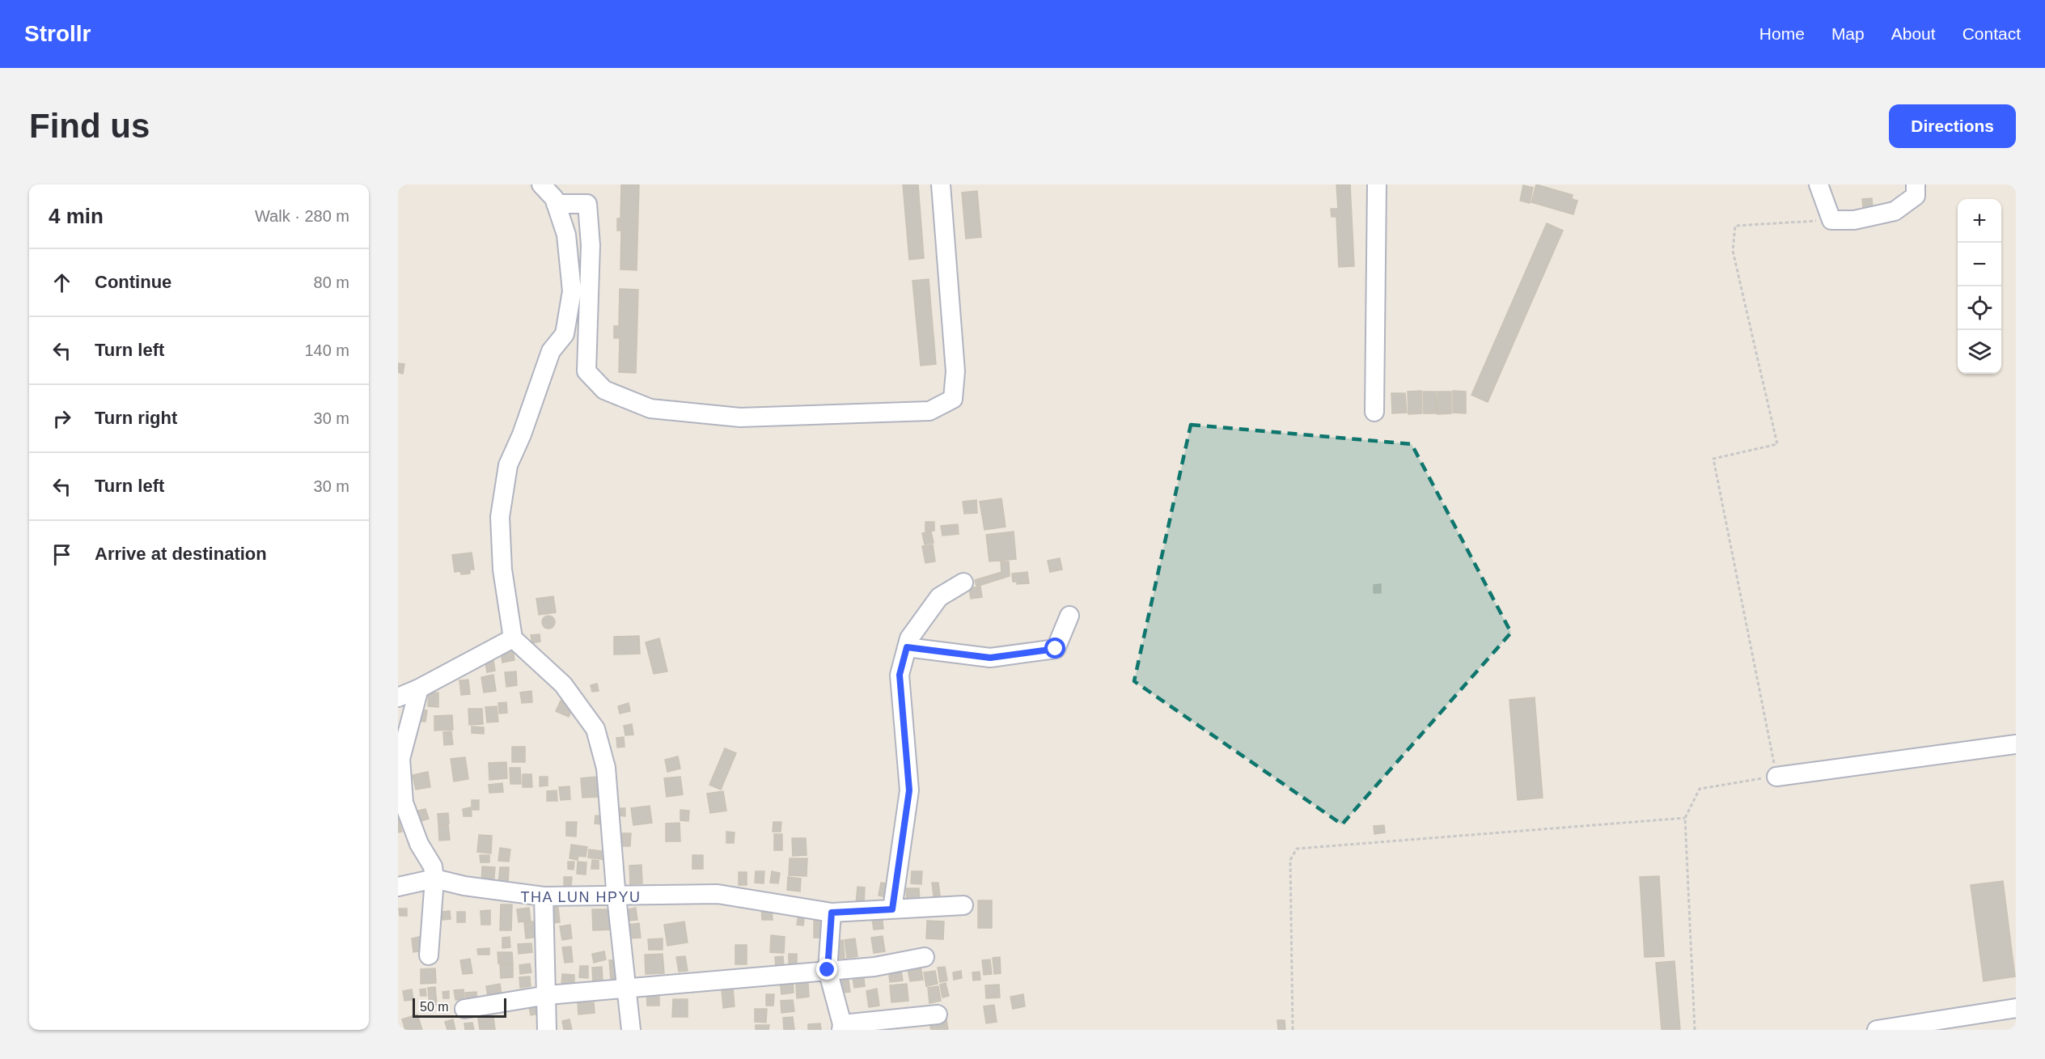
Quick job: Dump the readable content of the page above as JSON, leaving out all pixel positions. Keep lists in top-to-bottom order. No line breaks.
{"districts":["THA LUN HPYU"],"scale_bar":"50 m","page":{"header":"Strollr","nav":["Home","Map","About","Contact"],"buttons":"Directions","title":"Find us","heading":["4 min","Walk · 280 m"],"map_buttons":["+","−"],"list":[["Continue","80 m"],["Turn left","140 m"],["Turn right","30 m"],["Turn left","30 m"],"Arrive at destination"],"scale":"50 m"}}
